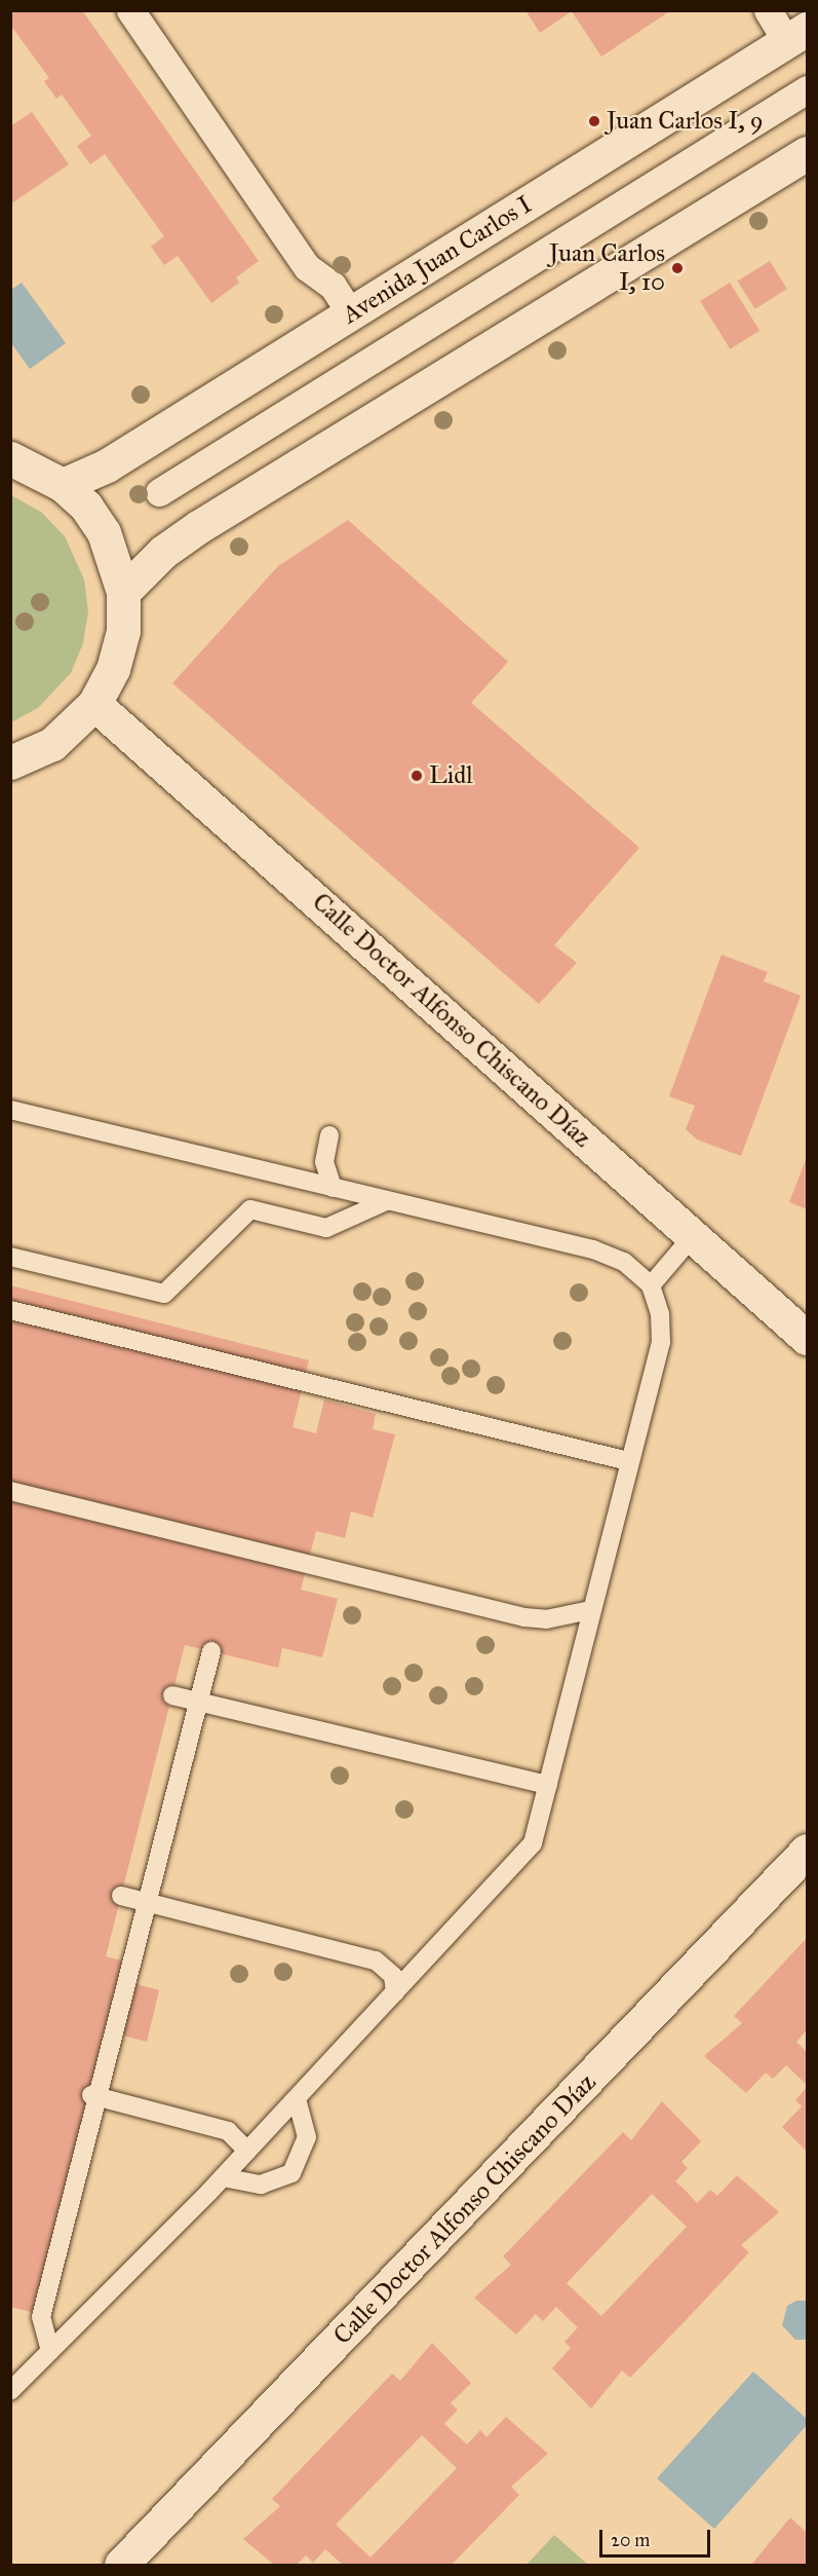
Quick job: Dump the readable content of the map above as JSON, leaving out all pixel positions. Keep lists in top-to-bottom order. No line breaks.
{"streets":{"street":["Avenida Juan Carlos I","Calle Doctor Alfonso Chiscano Díaz"]},"places":["Juan Carlos I, 9","Juan Carlos I, 10","Lidl"],"scale_bar":"20 m"}
